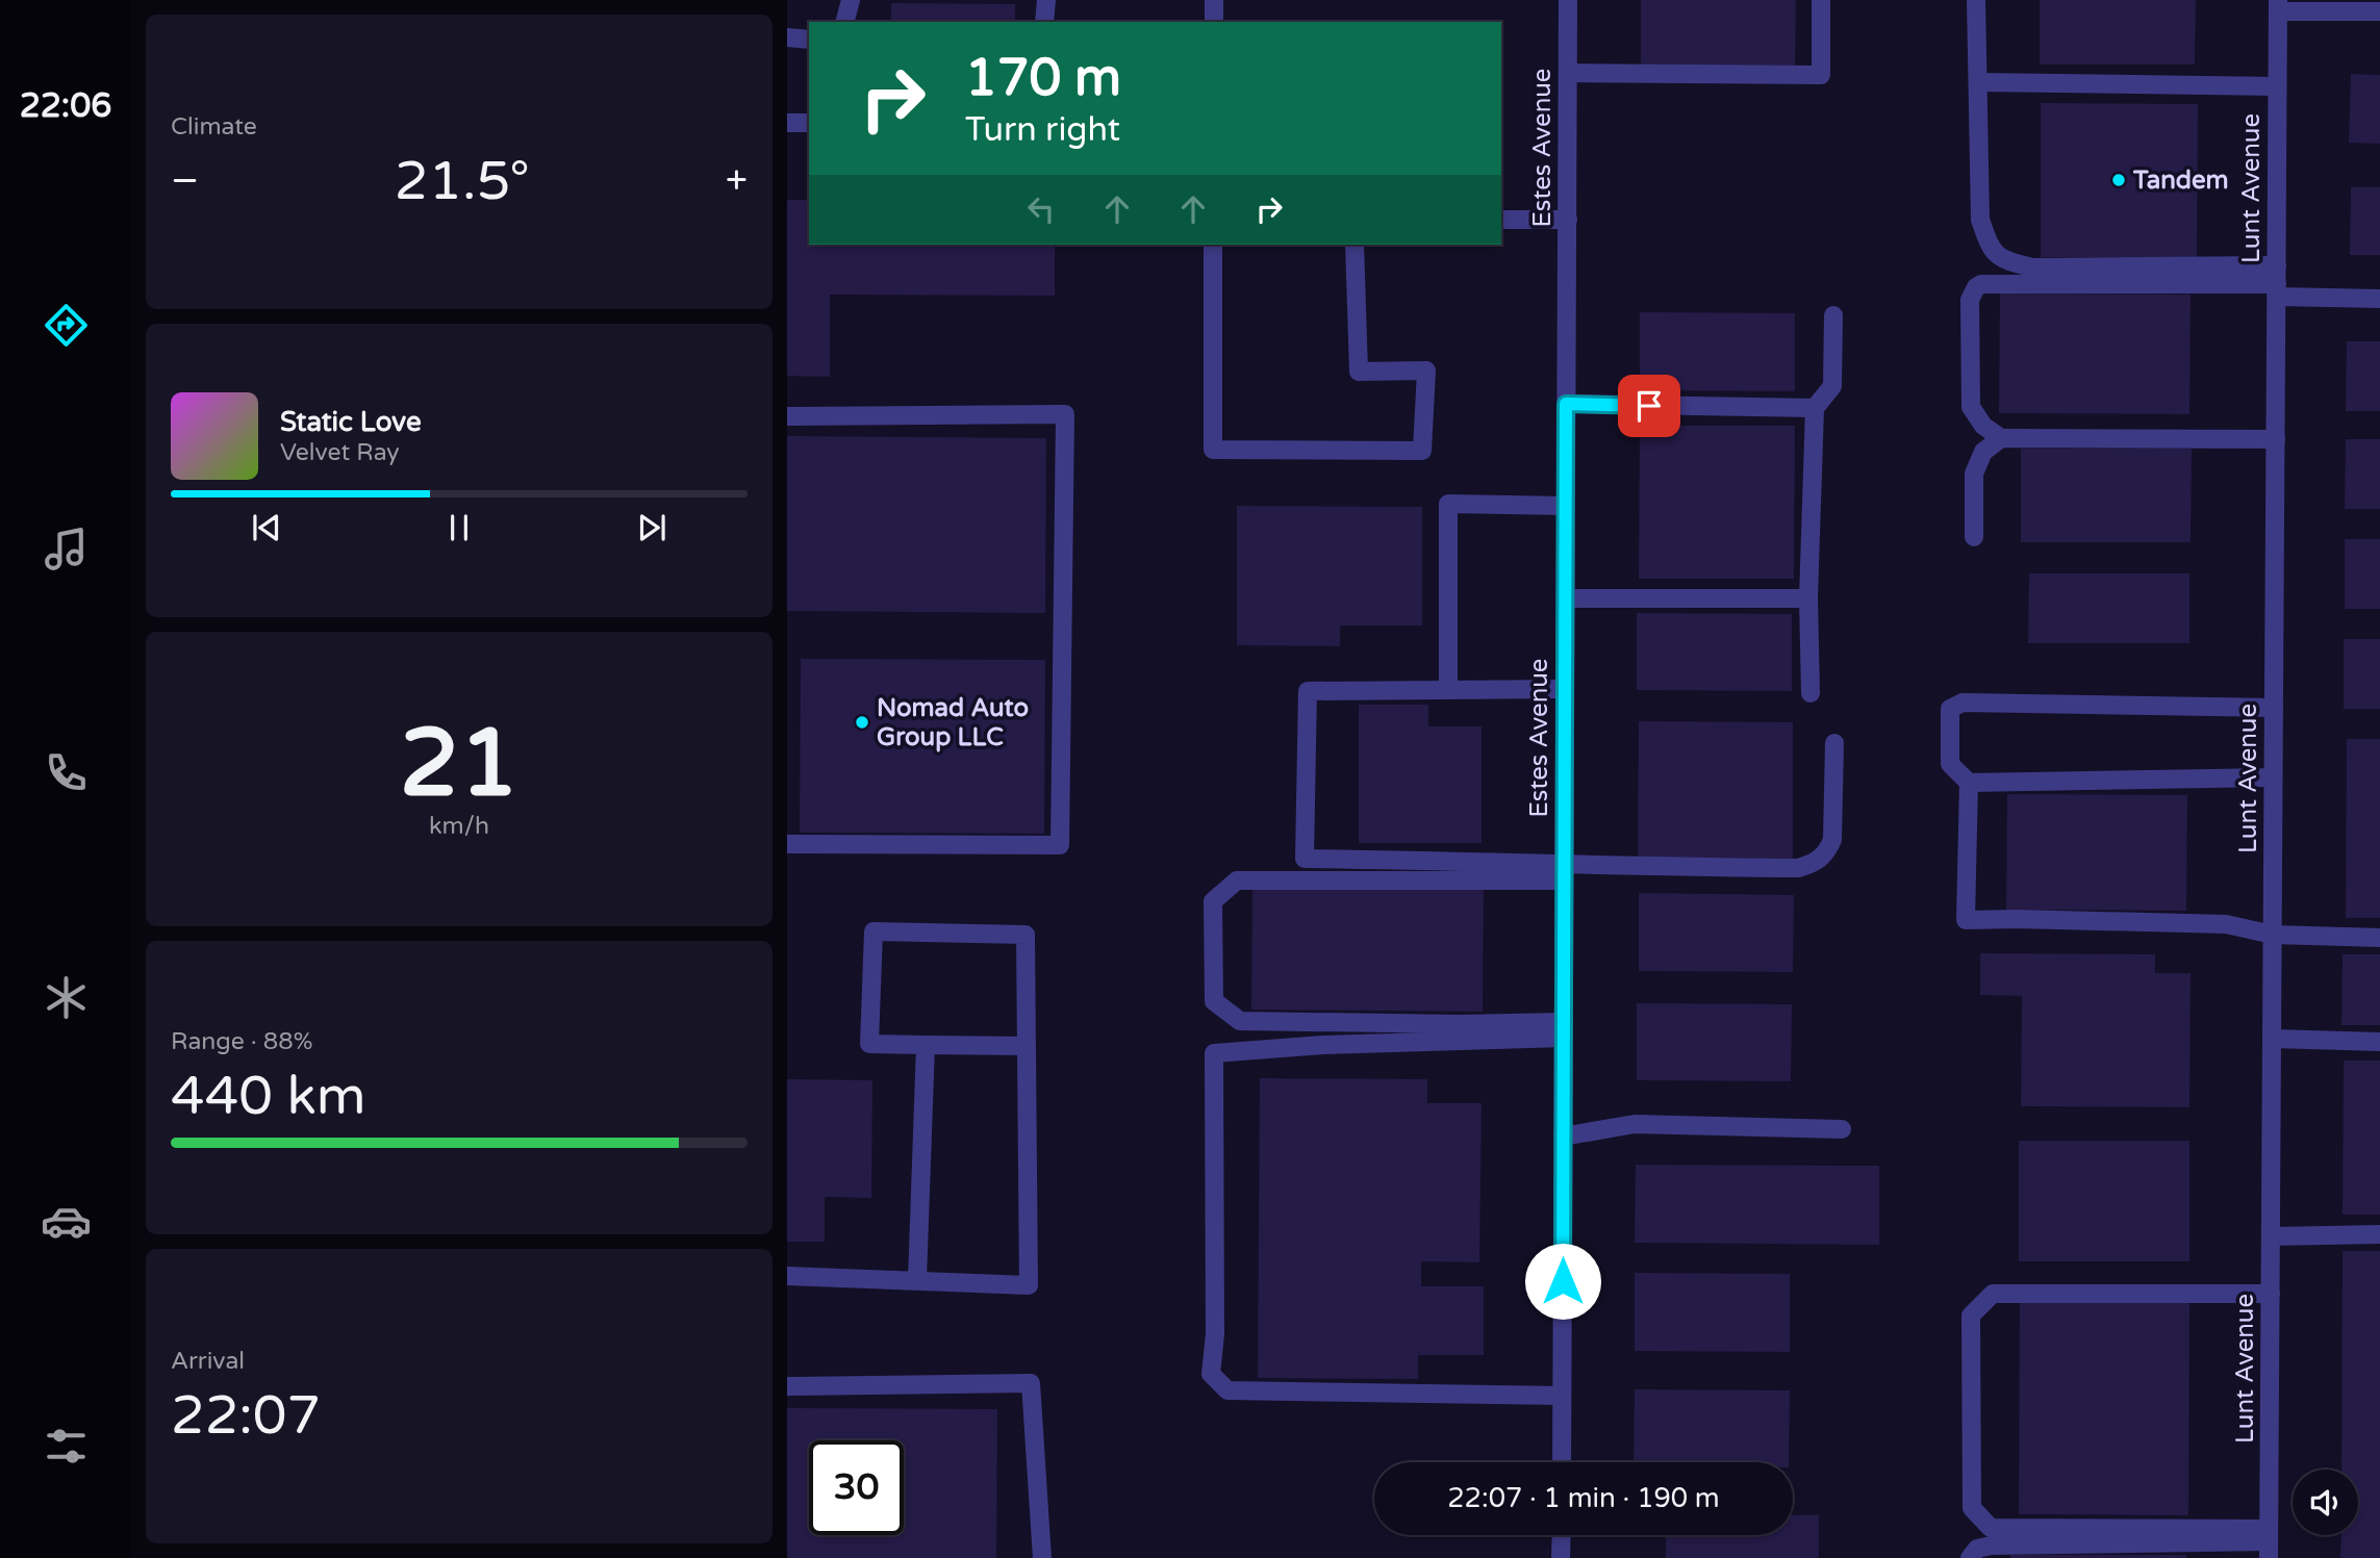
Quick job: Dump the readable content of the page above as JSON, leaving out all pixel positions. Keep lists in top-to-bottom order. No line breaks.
{"streets":{"street":["Estes Avenue","Lunt Avenue"]},"places":["Tandem","Nomad Auto Group LLC"],"page":{"tabs":"22:06","tile":["Climate",["21","km/h"],["Range · 88%","440 km"],["Arrival","22:07"]],"turn":["170 m","Turn right"],"heat":["−","21.5°","+"],"song":["Static Love","Velvet Ray"],"limit":"30","trip":"22:07 · 1 min · 190 m"}}
